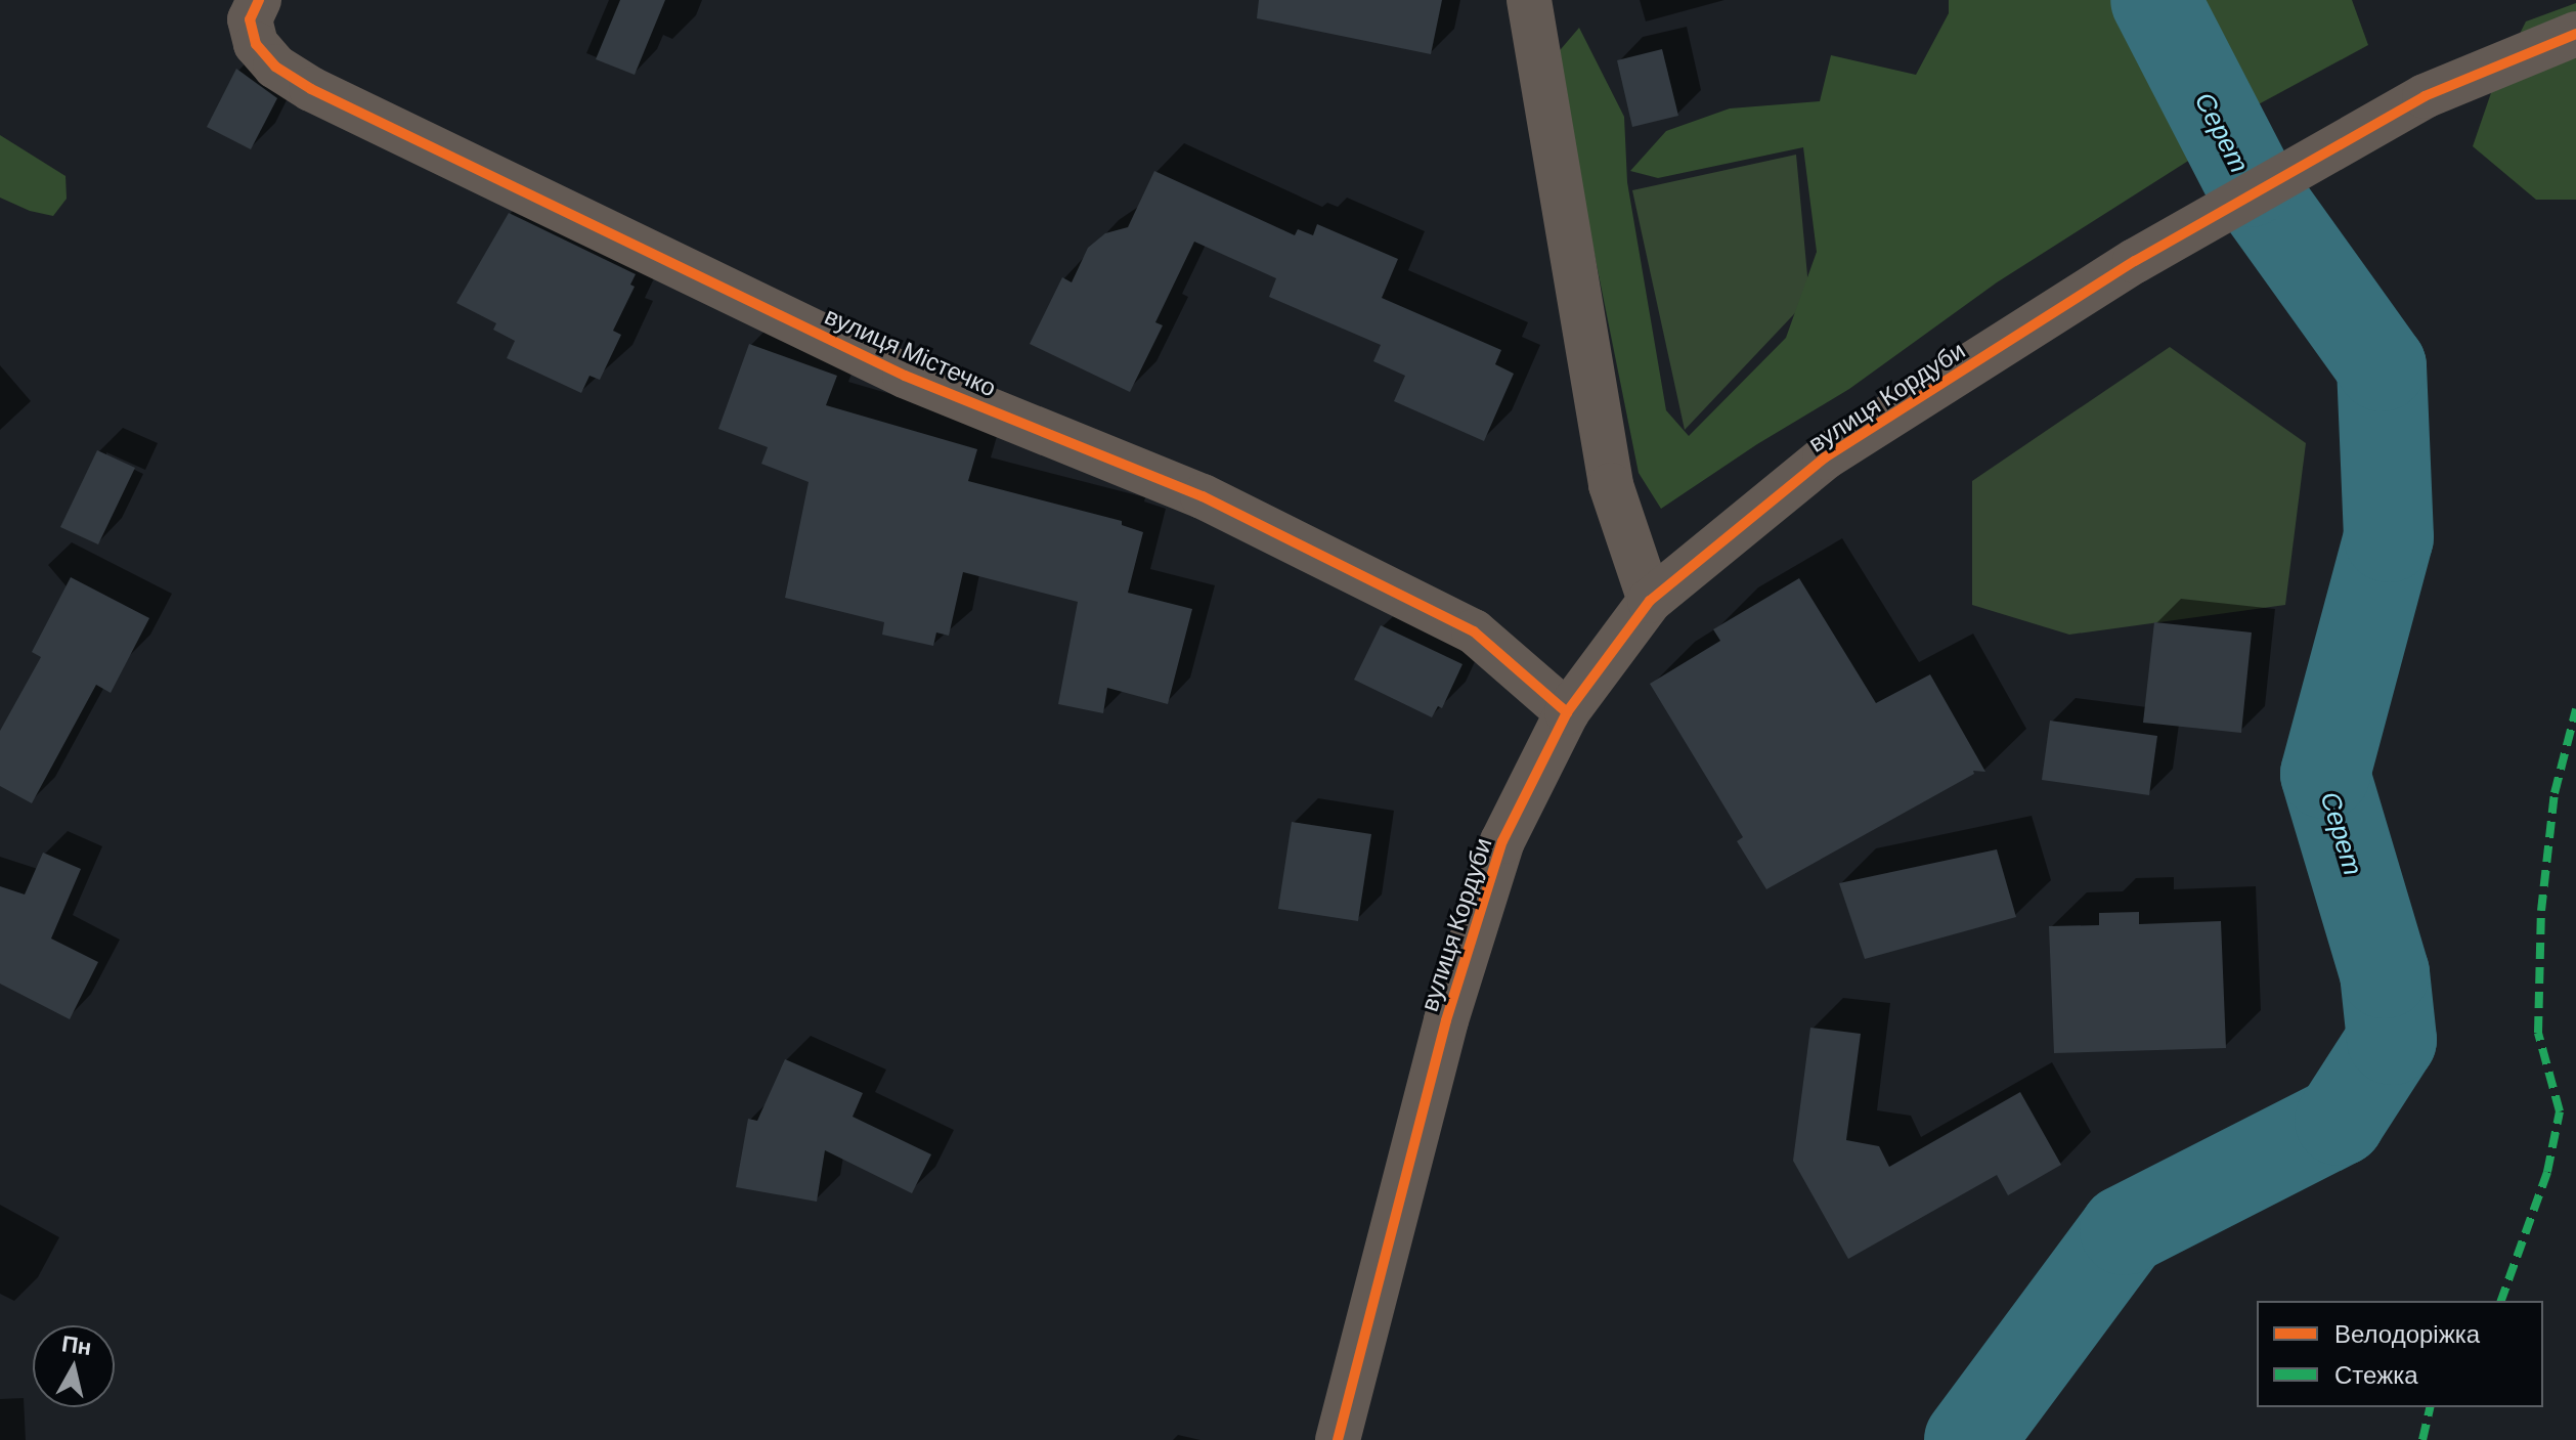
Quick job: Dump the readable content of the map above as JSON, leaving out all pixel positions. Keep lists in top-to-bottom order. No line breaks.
{"streets":{"street":["вулиця Містечко","вулиця Кордуби"]},"crossings":[["вулиця Містечко","вулиця Кордуби"]],"water":["Серет"],"legend":["Велодоріжка","Стежка"],"north":"top"}
